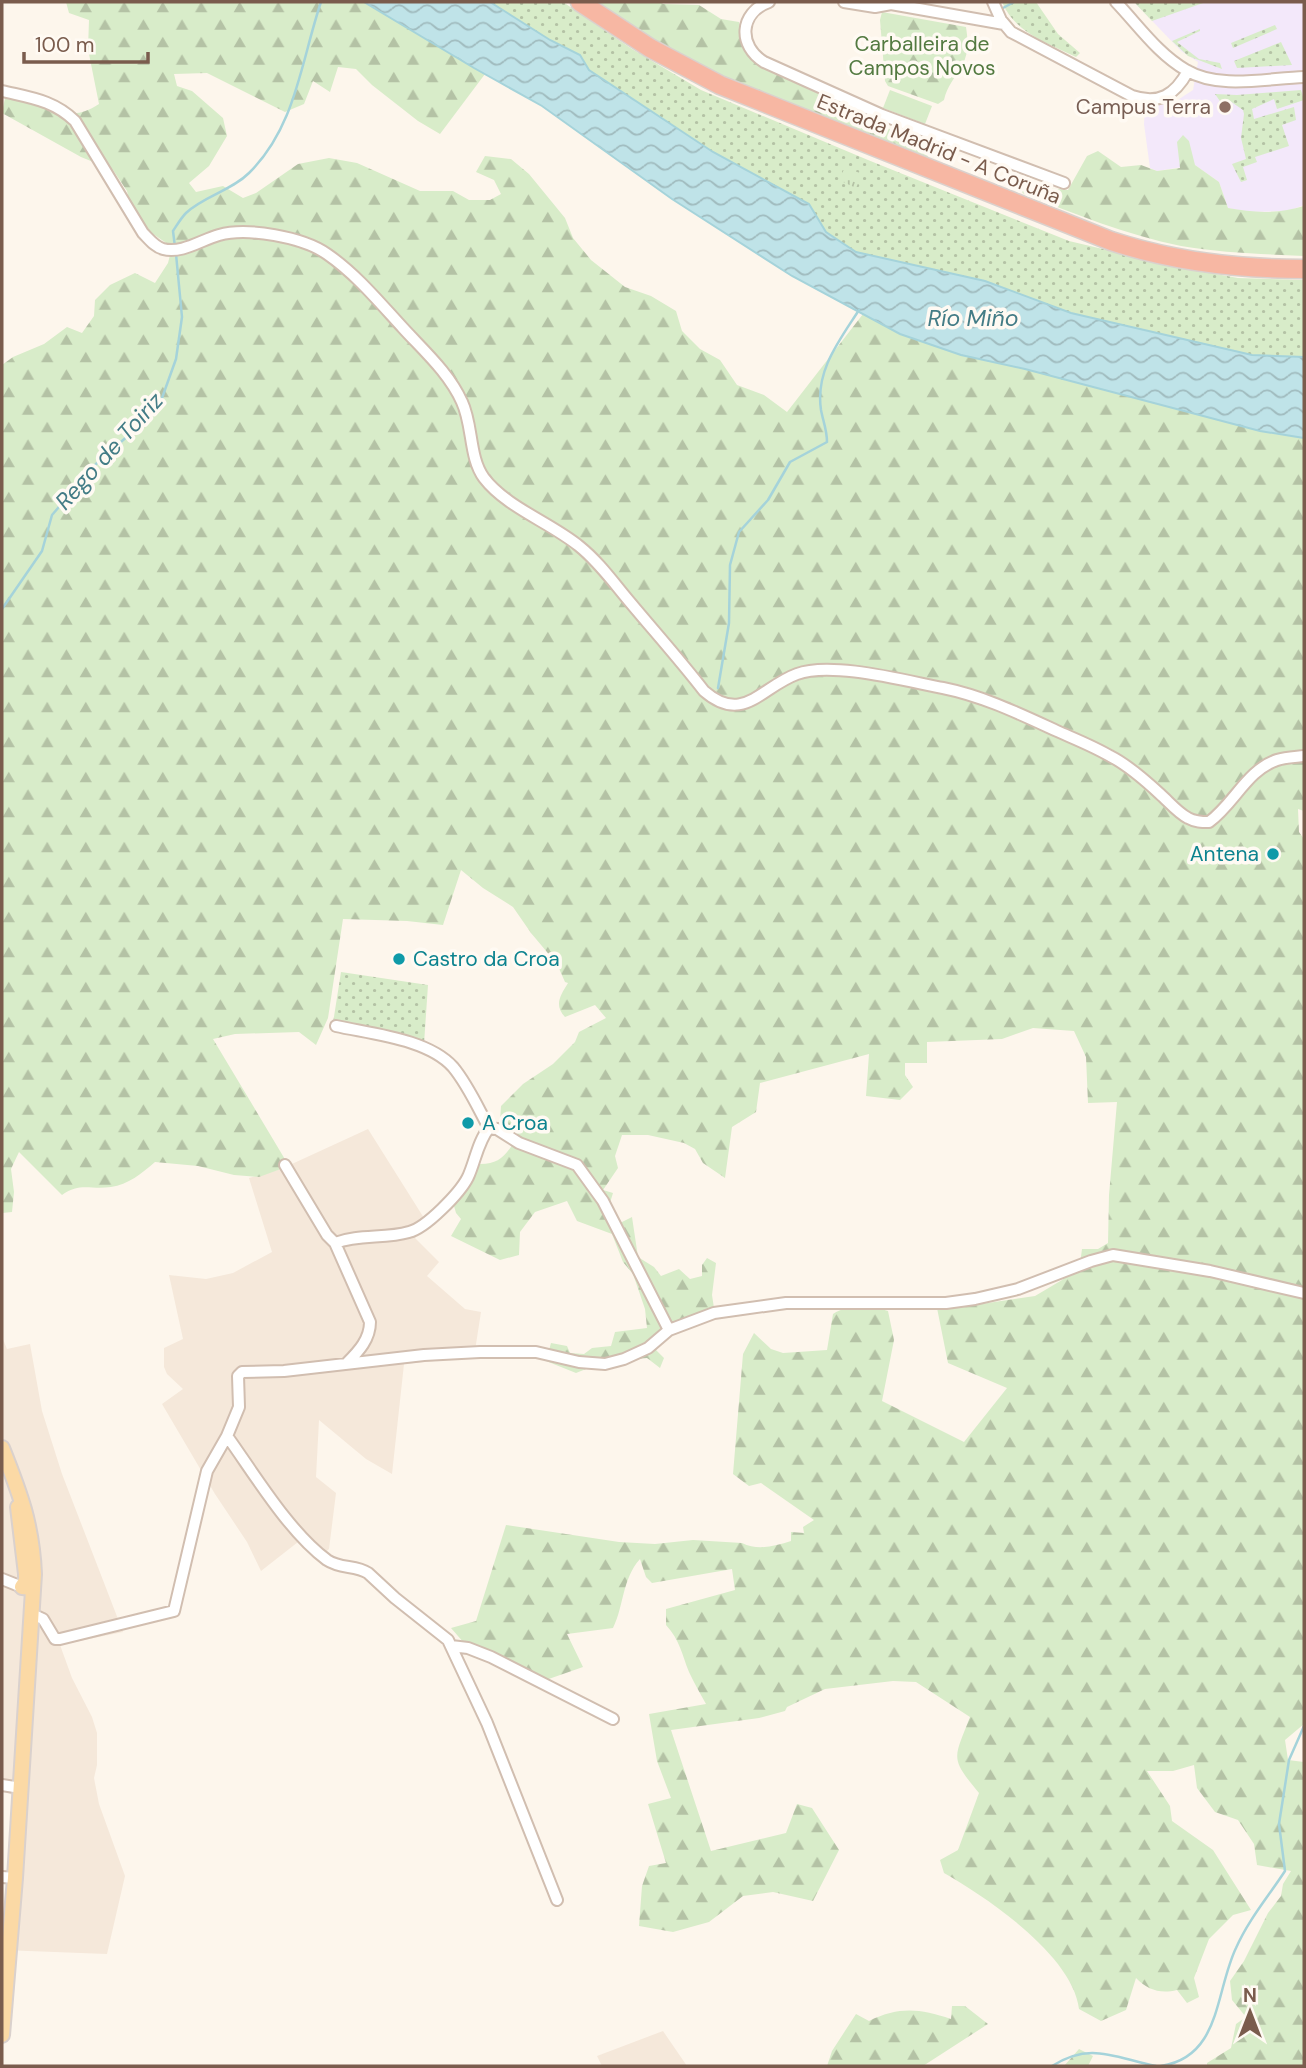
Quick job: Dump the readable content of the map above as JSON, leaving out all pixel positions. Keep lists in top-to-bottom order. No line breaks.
{"streets":{"highway":["Estrada Madrid - A Coruña"]},"water":["Río Miño","Rego de Toiriz"],"parks":["Carballeira de Campos Novos"],"places":["Campus Terra","Antena","Castro da Croa","A Croa"],"scale_bar":"100 m","north":"top"}
